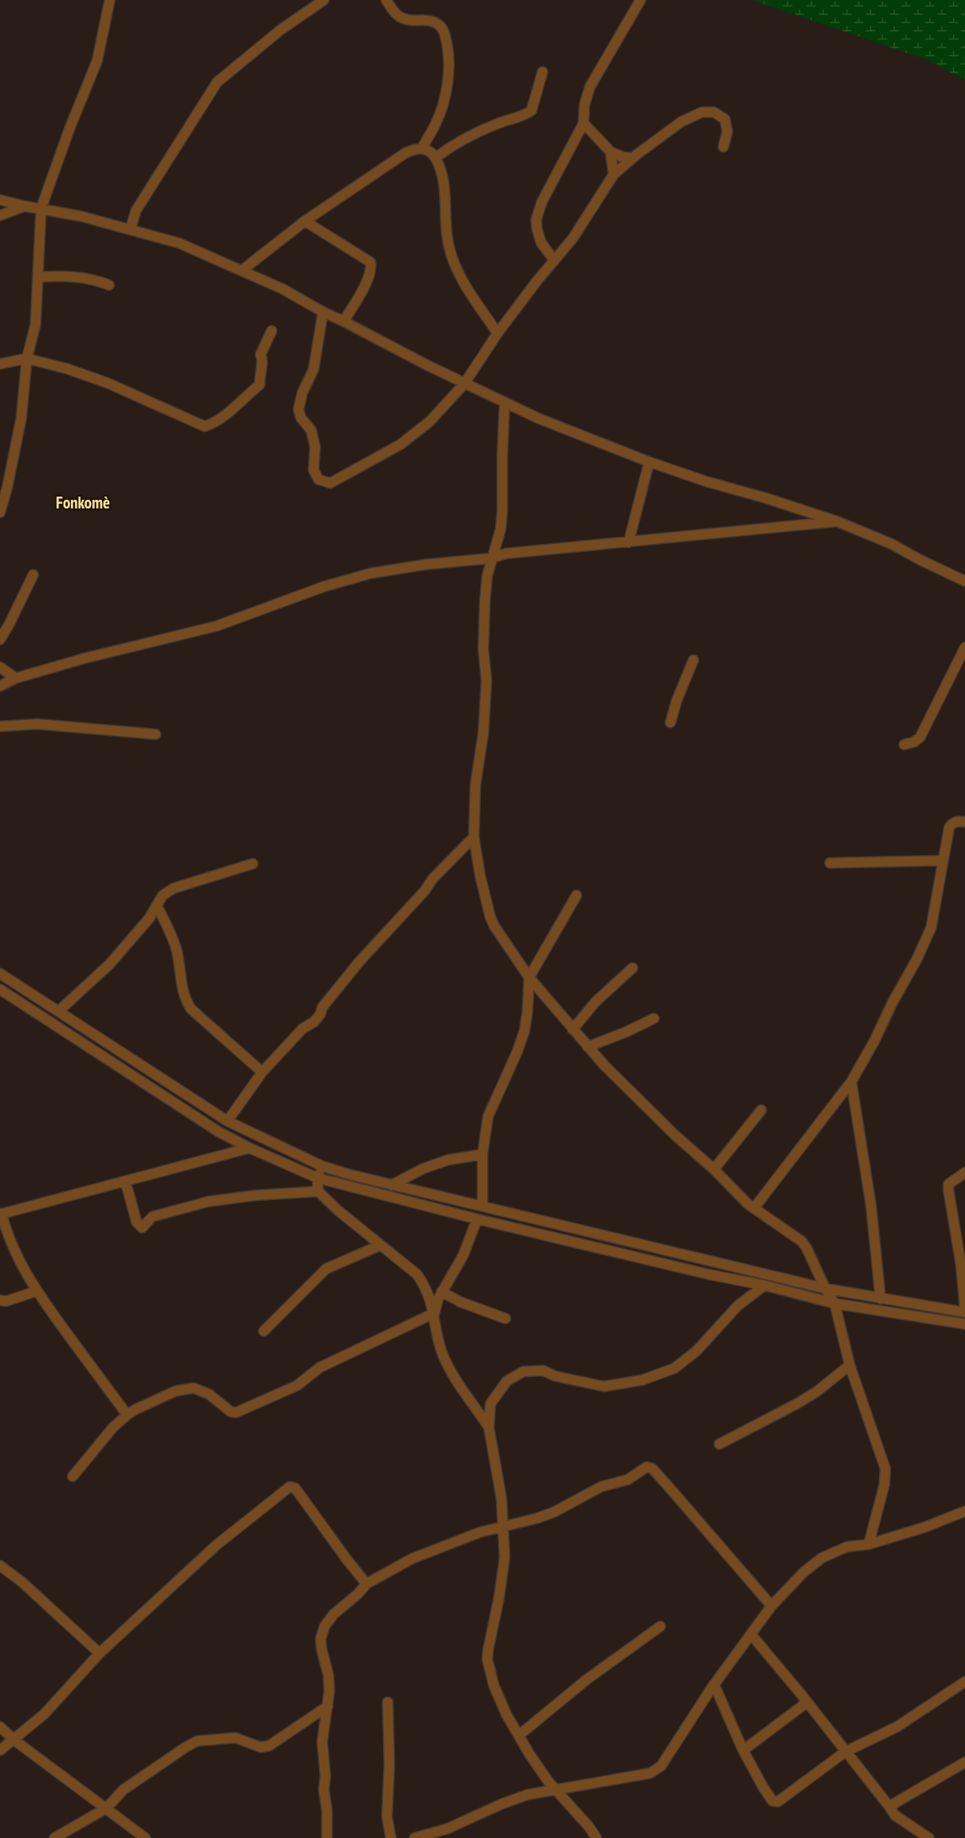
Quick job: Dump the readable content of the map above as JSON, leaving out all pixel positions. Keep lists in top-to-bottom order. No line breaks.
{"districts":["Fonkomè"]}
